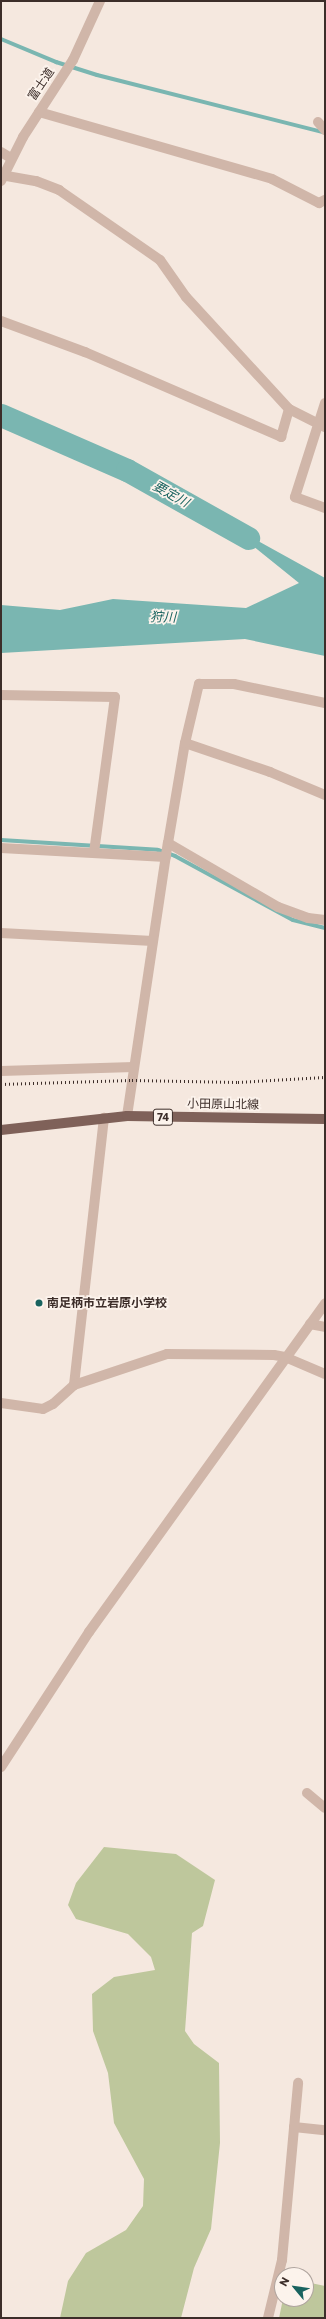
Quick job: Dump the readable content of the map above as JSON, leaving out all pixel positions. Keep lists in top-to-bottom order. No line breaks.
{"streets":{"main road":["小田原山北線","74"],"street":["富士道"]},"water":["要定川","狩川"],"places":["南足柄市立岩原小学校"],"north":"top left"}
